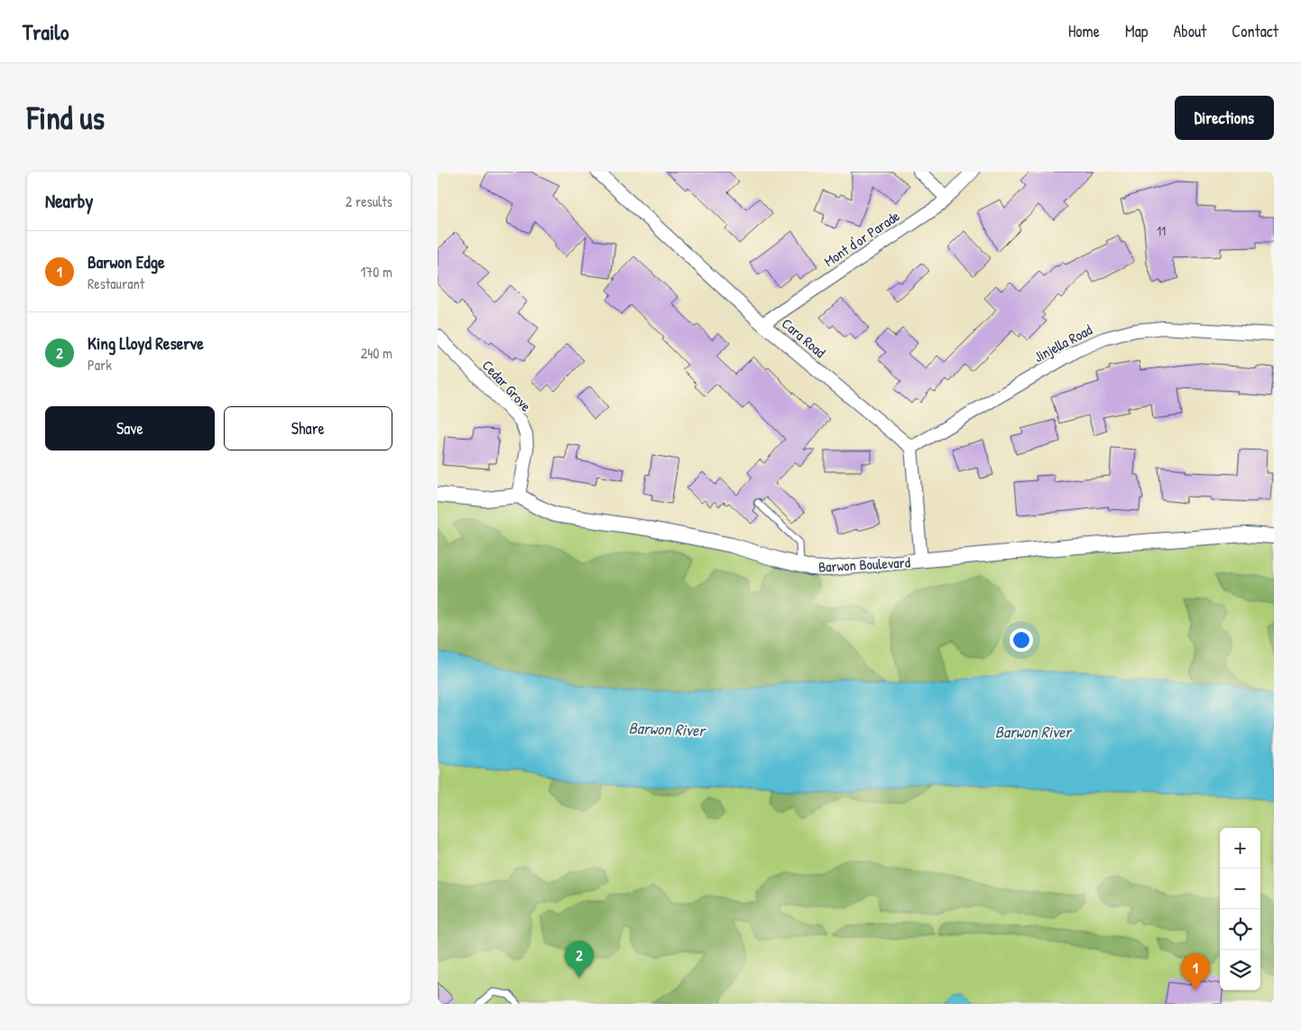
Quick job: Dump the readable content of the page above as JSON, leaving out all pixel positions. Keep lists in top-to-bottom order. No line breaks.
{"streets":{"street":["Mont d'or Parade","Cara Road","Jinjella Road","Cedar Grove","Barwon Boulevard"]},"crossings":[["Mont d'or Parade","Cara Road"],["Cara Road","Jinjella Road"],["Cedar Grove","Barwon Boulevard"]],"water":["Barwon River"],"house_numbers":["11"],"page":{"header":"Trailo","nav":["Home","Map","About","Contact"],"buttons":["Directions",["Save","Share"]],"title":"Find us","heading":["Nearby","2 results"],"list":[{"mark":"1","name":"Barwon Edge","note":"Restaurant","value":"170 m"},{"mark":"2","name":"King Lloyd Reserve","note":"Park","value":"240 m"}],"map_buttons":["+","−"],"pins":["2","1"]}}
